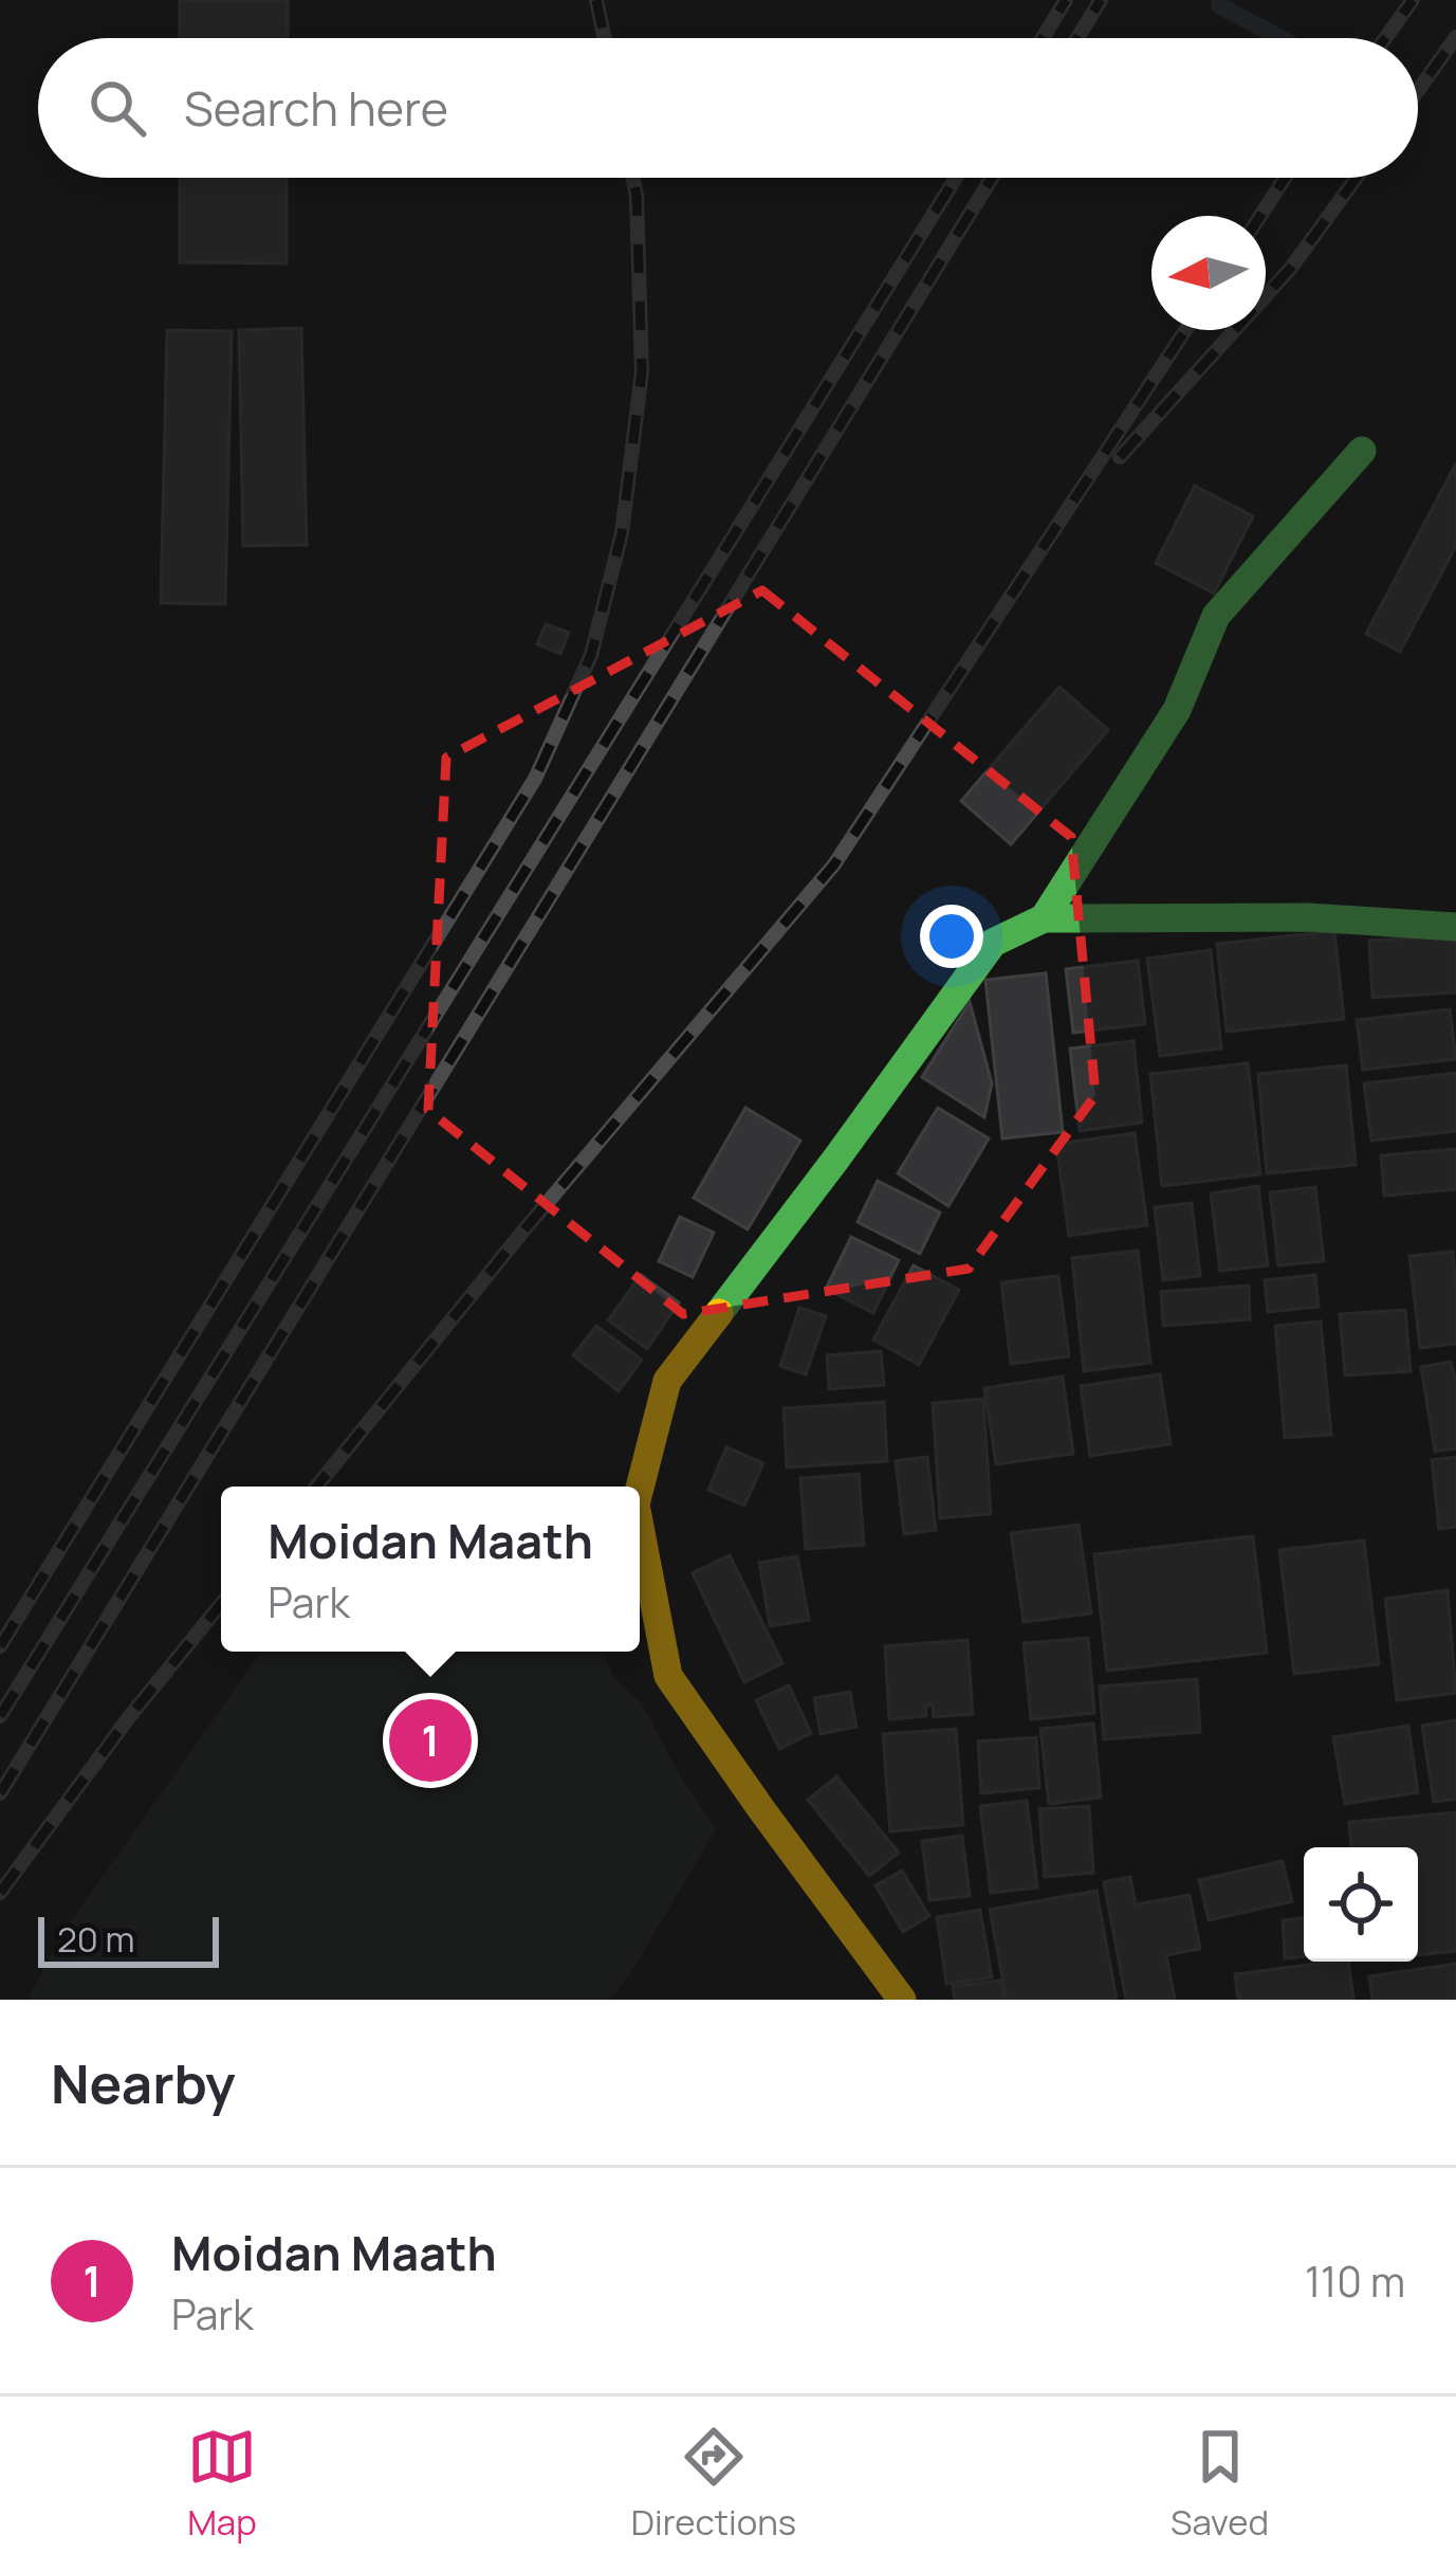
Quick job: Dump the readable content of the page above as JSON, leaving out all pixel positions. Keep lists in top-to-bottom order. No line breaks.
{"scale_bar":"20 m","north":"left","page":{"search":"Search here","popup":["Moidan Maath","Park"],"pins":"1","scale":"20 m","heading":"Nearby","list":[{"mark":"1","name":"Moidan Maath","note":"Park","value":"110 m"}],"nav":["Map","Directions","Saved"]}}
